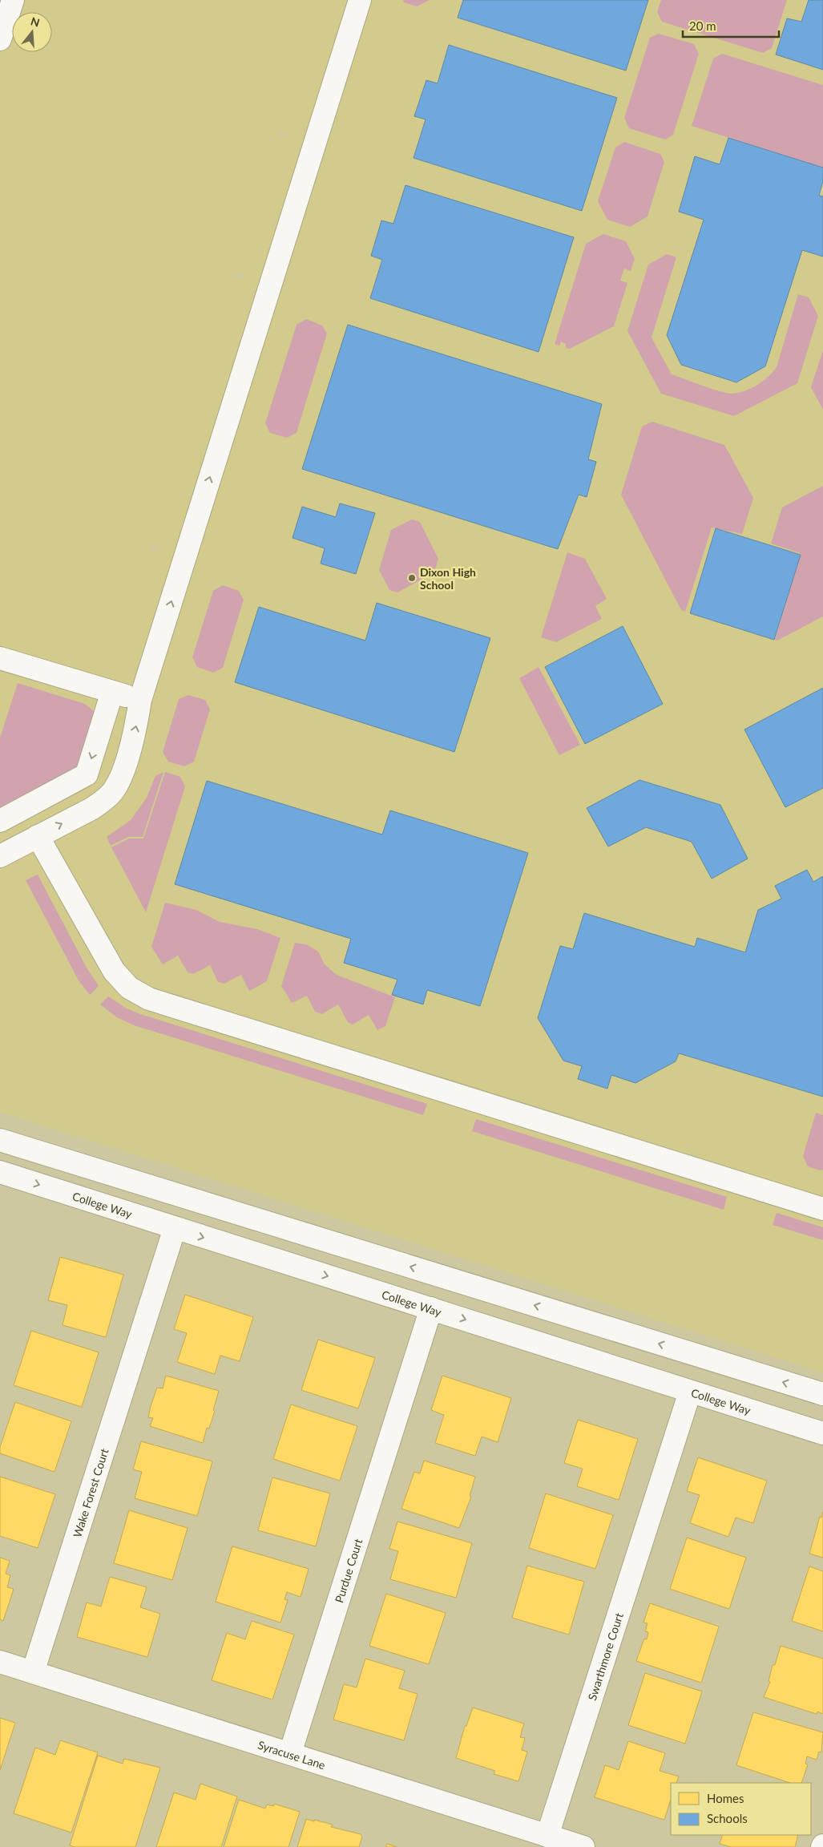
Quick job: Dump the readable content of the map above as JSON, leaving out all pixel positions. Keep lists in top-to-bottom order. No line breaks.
{"streets":{"street":["College Way","Wake Forest Court","Purdue Court","Swarthmore Court","Syracuse Lane"]},"crossings":[["College Way","Wake Forest Court"],["College Way","Purdue Court"],["College Way","Swarthmore Court"],["Wake Forest Court","Syracuse Lane"],["Purdue Court","Syracuse Lane"],["Swarthmore Court","Syracuse Lane"]],"places":["Dixon High School"],"legend":["Homes","Schools"],"scale_bar":"20 m","north":"top"}
